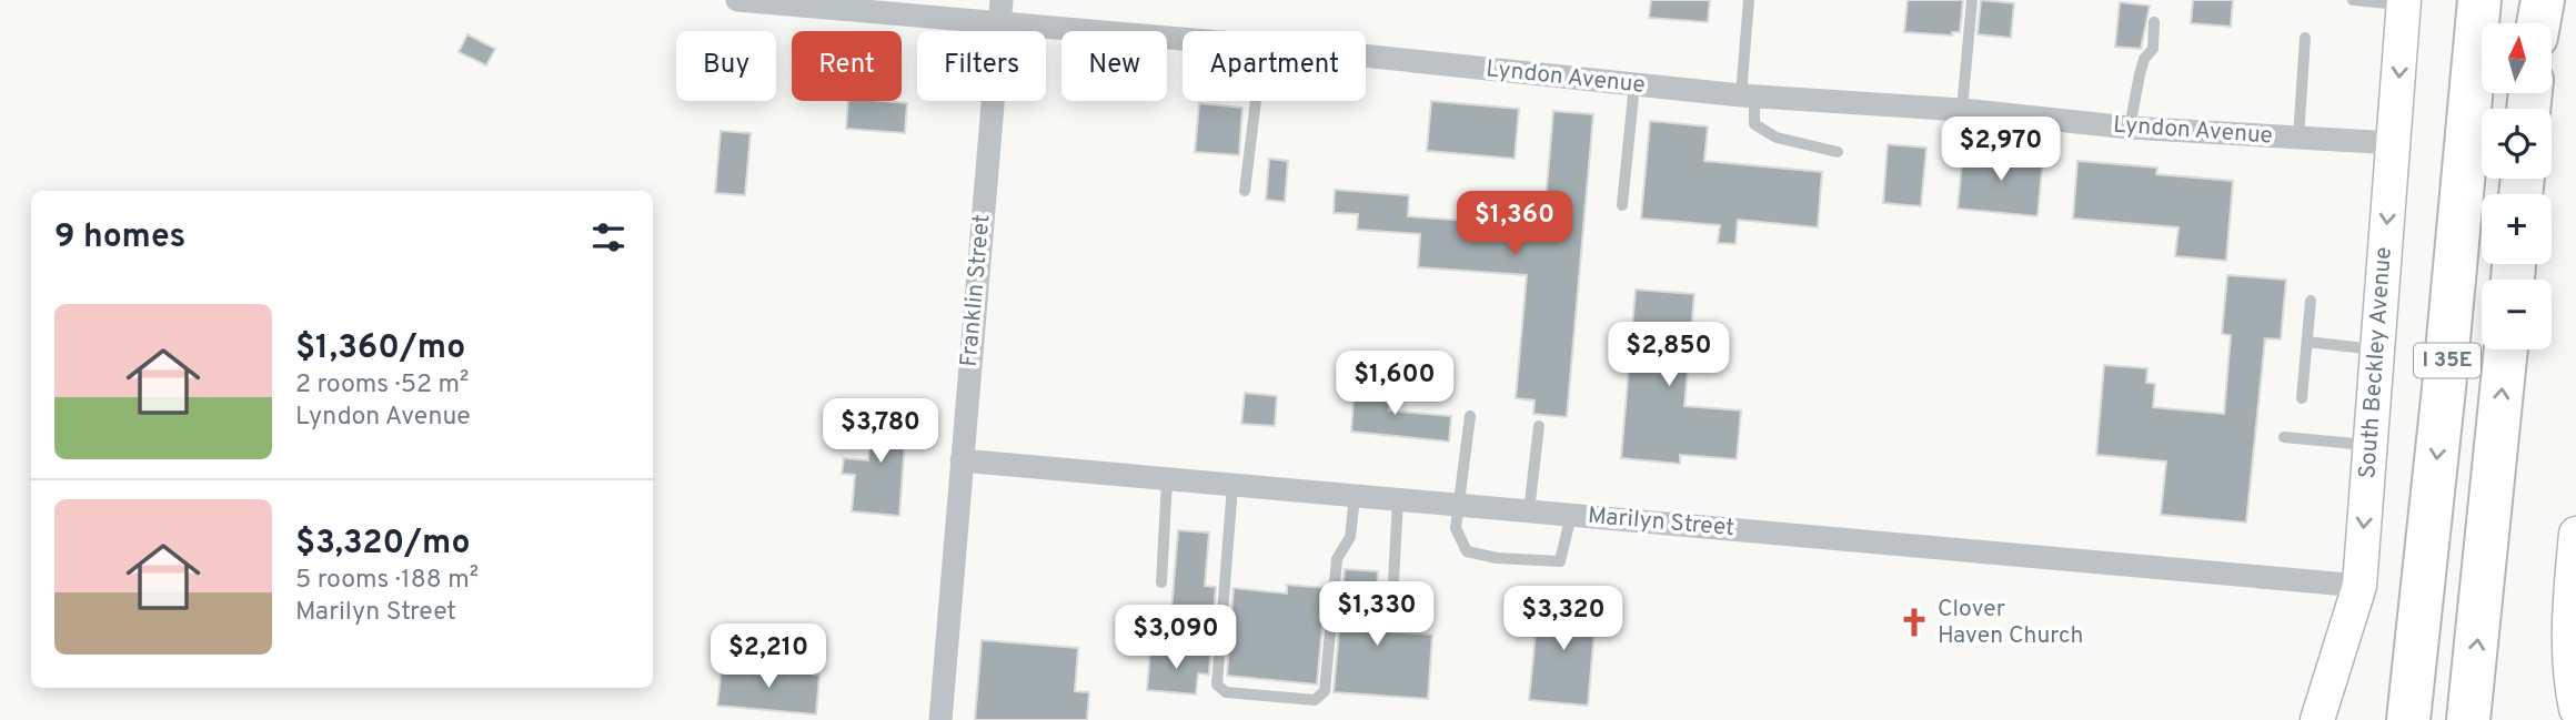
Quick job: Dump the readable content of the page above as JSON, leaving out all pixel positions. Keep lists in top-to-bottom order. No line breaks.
{"streets":{"highway":["I 35E"],"main road":["South Beckley Avenue"],"street":["Lyndon Avenue","Franklin Street","Marilyn Street"]},"crossings":[["Lyndon Avenue","Franklin Street"],["Lyndon Avenue","South Beckley Avenue"],["Franklin Street","Marilyn Street"],["South Beckley Avenue","Marilyn Street"]],"one_way":["South Beckley Avenue"],"places":{"church":["Clover Haven Church"]},"north":"top","page":{"map_buttons":["+","−"],"chip":["Buy","Rent","Filters","New","Apartment"],"price":["$2,970","$1,360","$2,850","$1,600","$3,780","$1,330","$3,320","$3,090","$2,210"],"heading":"9 homes","list":[{"name":"$1,360/mo","note":"2 rooms · 52 m² · Lyndon Avenue"},{"name":"$3,320/mo","note":"5 rooms · 188 m² · Marilyn Street"}]}}
